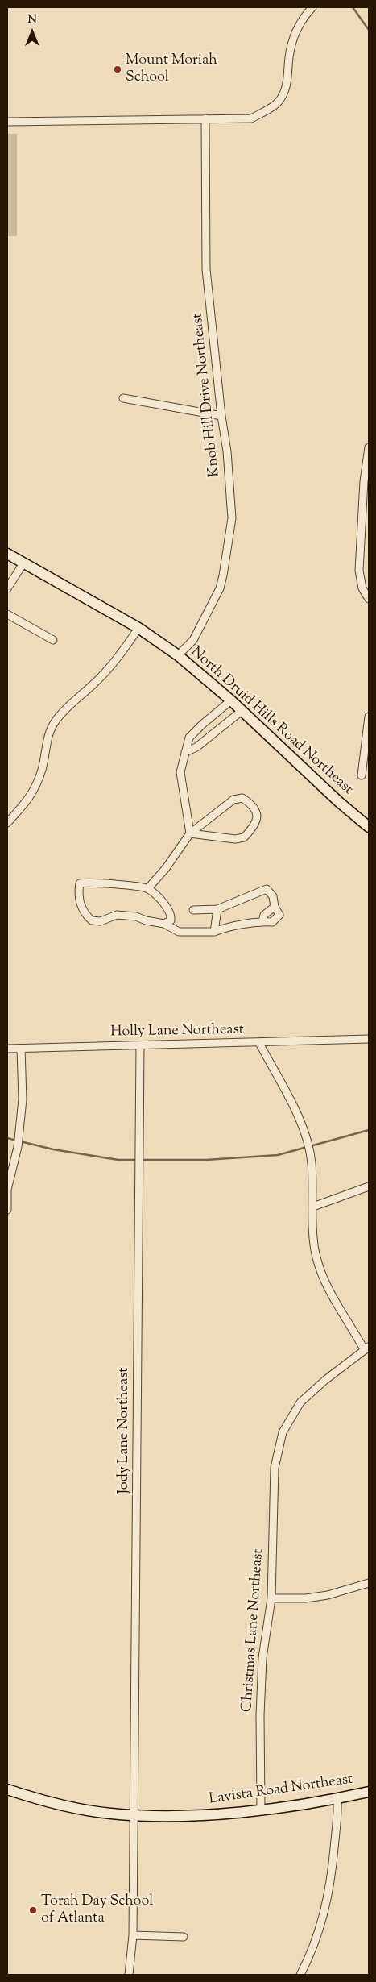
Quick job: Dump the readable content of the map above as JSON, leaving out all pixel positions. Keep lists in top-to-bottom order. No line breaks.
{"streets":{"main road":["North Druid Hills Road Northeast","Lavista Road Northeast"],"street":["Knob Hill Drive Northeast","Holly Lane Northeast","Jody Lane Northeast","Christmas Lane Northeast"]},"crossings":[["Knob Hill Drive Northeast","North Druid Hills Road Northeast"],["Holly Lane Northeast","Jody Lane Northeast"],["Holly Lane Northeast","Christmas Lane Northeast"],["Jody Lane Northeast","Lavista Road Northeast"],["Christmas Lane Northeast","Lavista Road Northeast"]],"places":["Mount Moriah School","Torah Day School of Atlanta"],"north":"top"}
